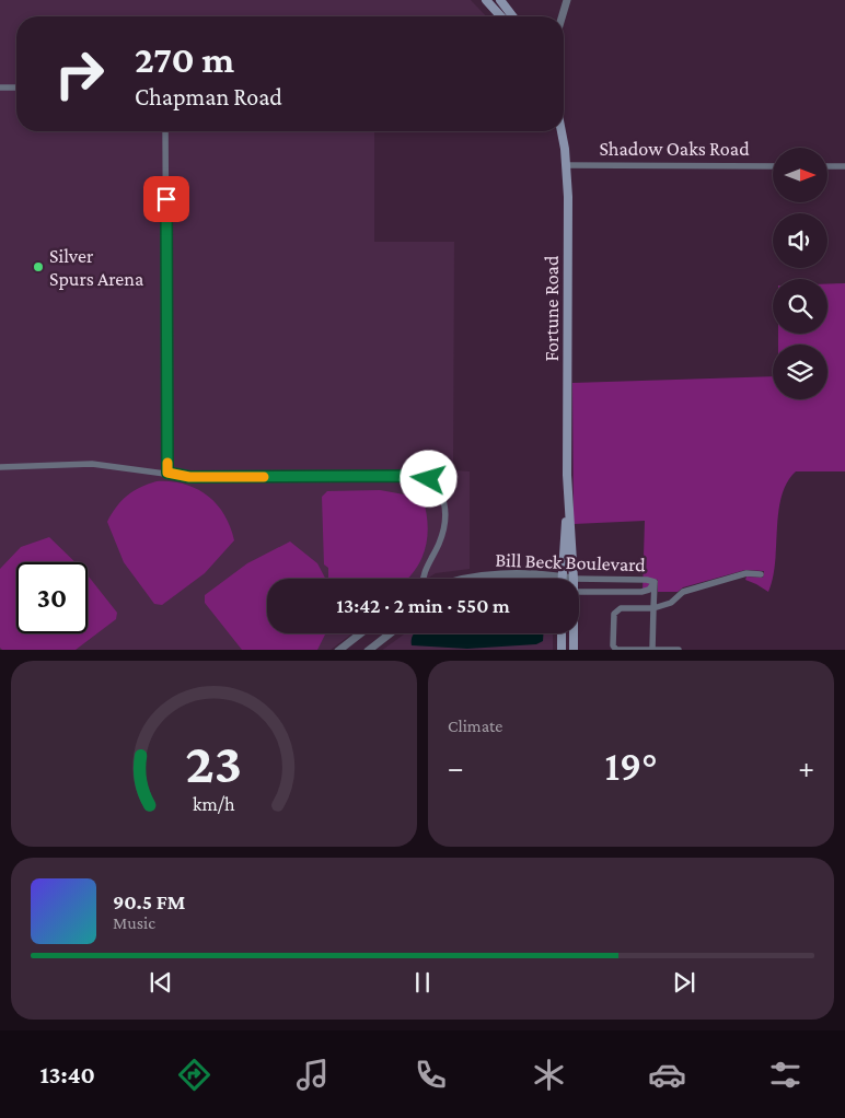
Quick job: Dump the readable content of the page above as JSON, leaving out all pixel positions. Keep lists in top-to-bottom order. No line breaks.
{"streets":{"main road":["Fortune Road"],"street":["Shadow Oaks Road","Bill Beck Boulevard"]},"crossings":[["Shadow Oaks Road","Fortune Road"],["Fortune Road","Bill Beck Boulevard"]],"places":["Silver Spurs Arena"],"north":"right","page":{"turn":["270 m","Chapman Road"],"limit":"30","trip":"13:42 · 2 min · 550 m","tile":"Climate","heat":["−","19°","+"],"song":["90.5 FM","Music"],"tabs":"13:40","gauge":["23","km/h"]}}
